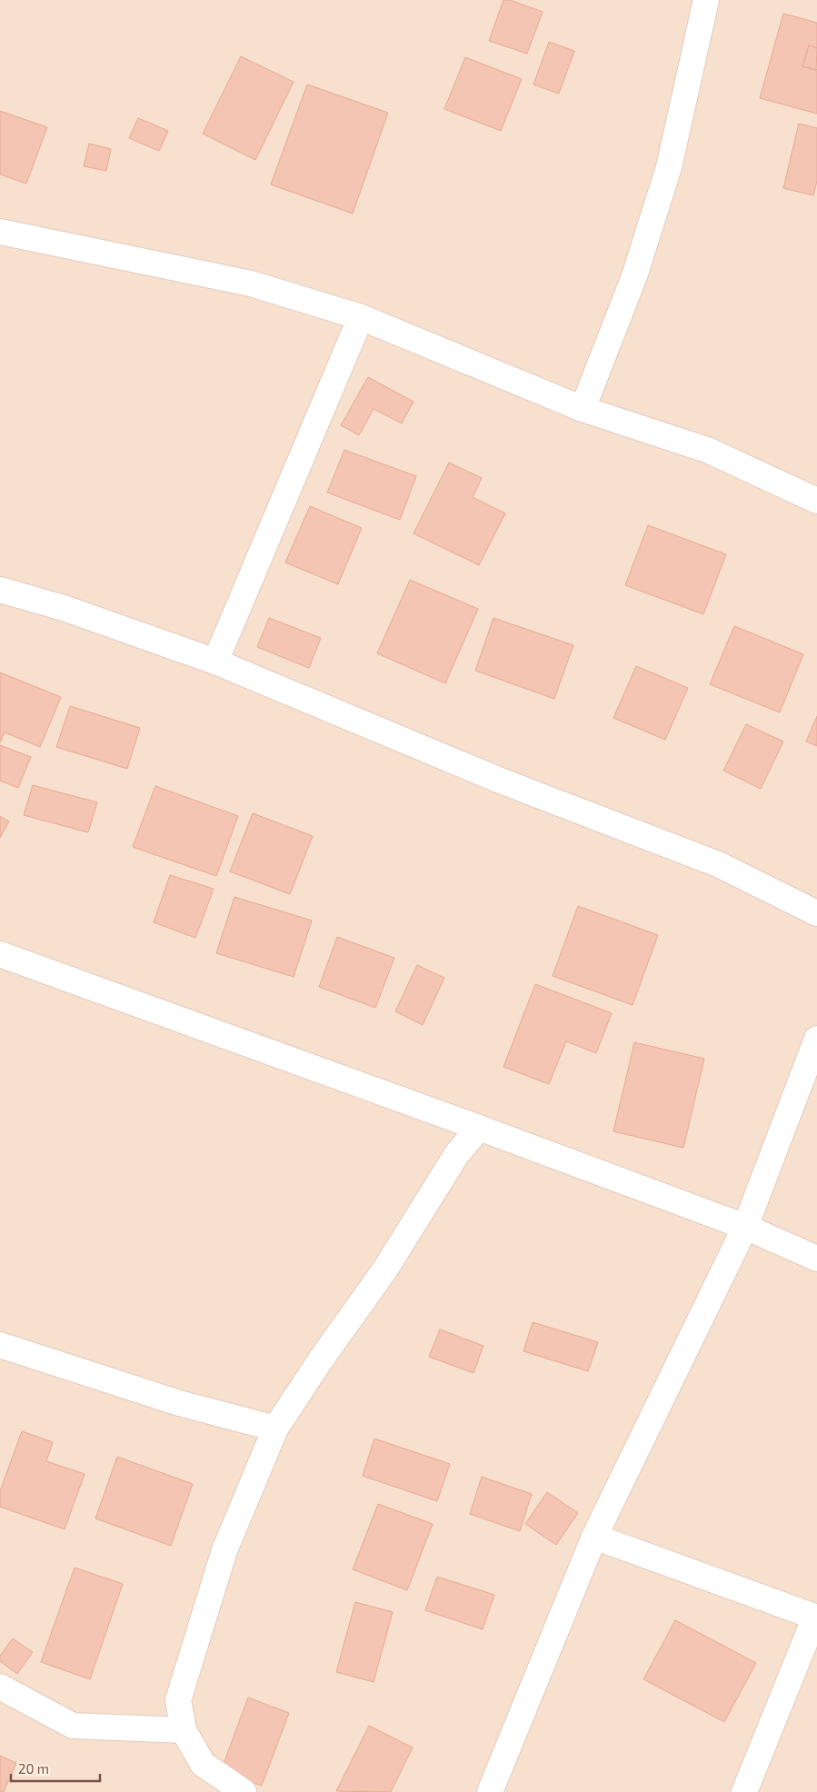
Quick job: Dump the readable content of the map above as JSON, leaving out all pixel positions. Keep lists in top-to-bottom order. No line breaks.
{"scale_bar":"20 m"}
